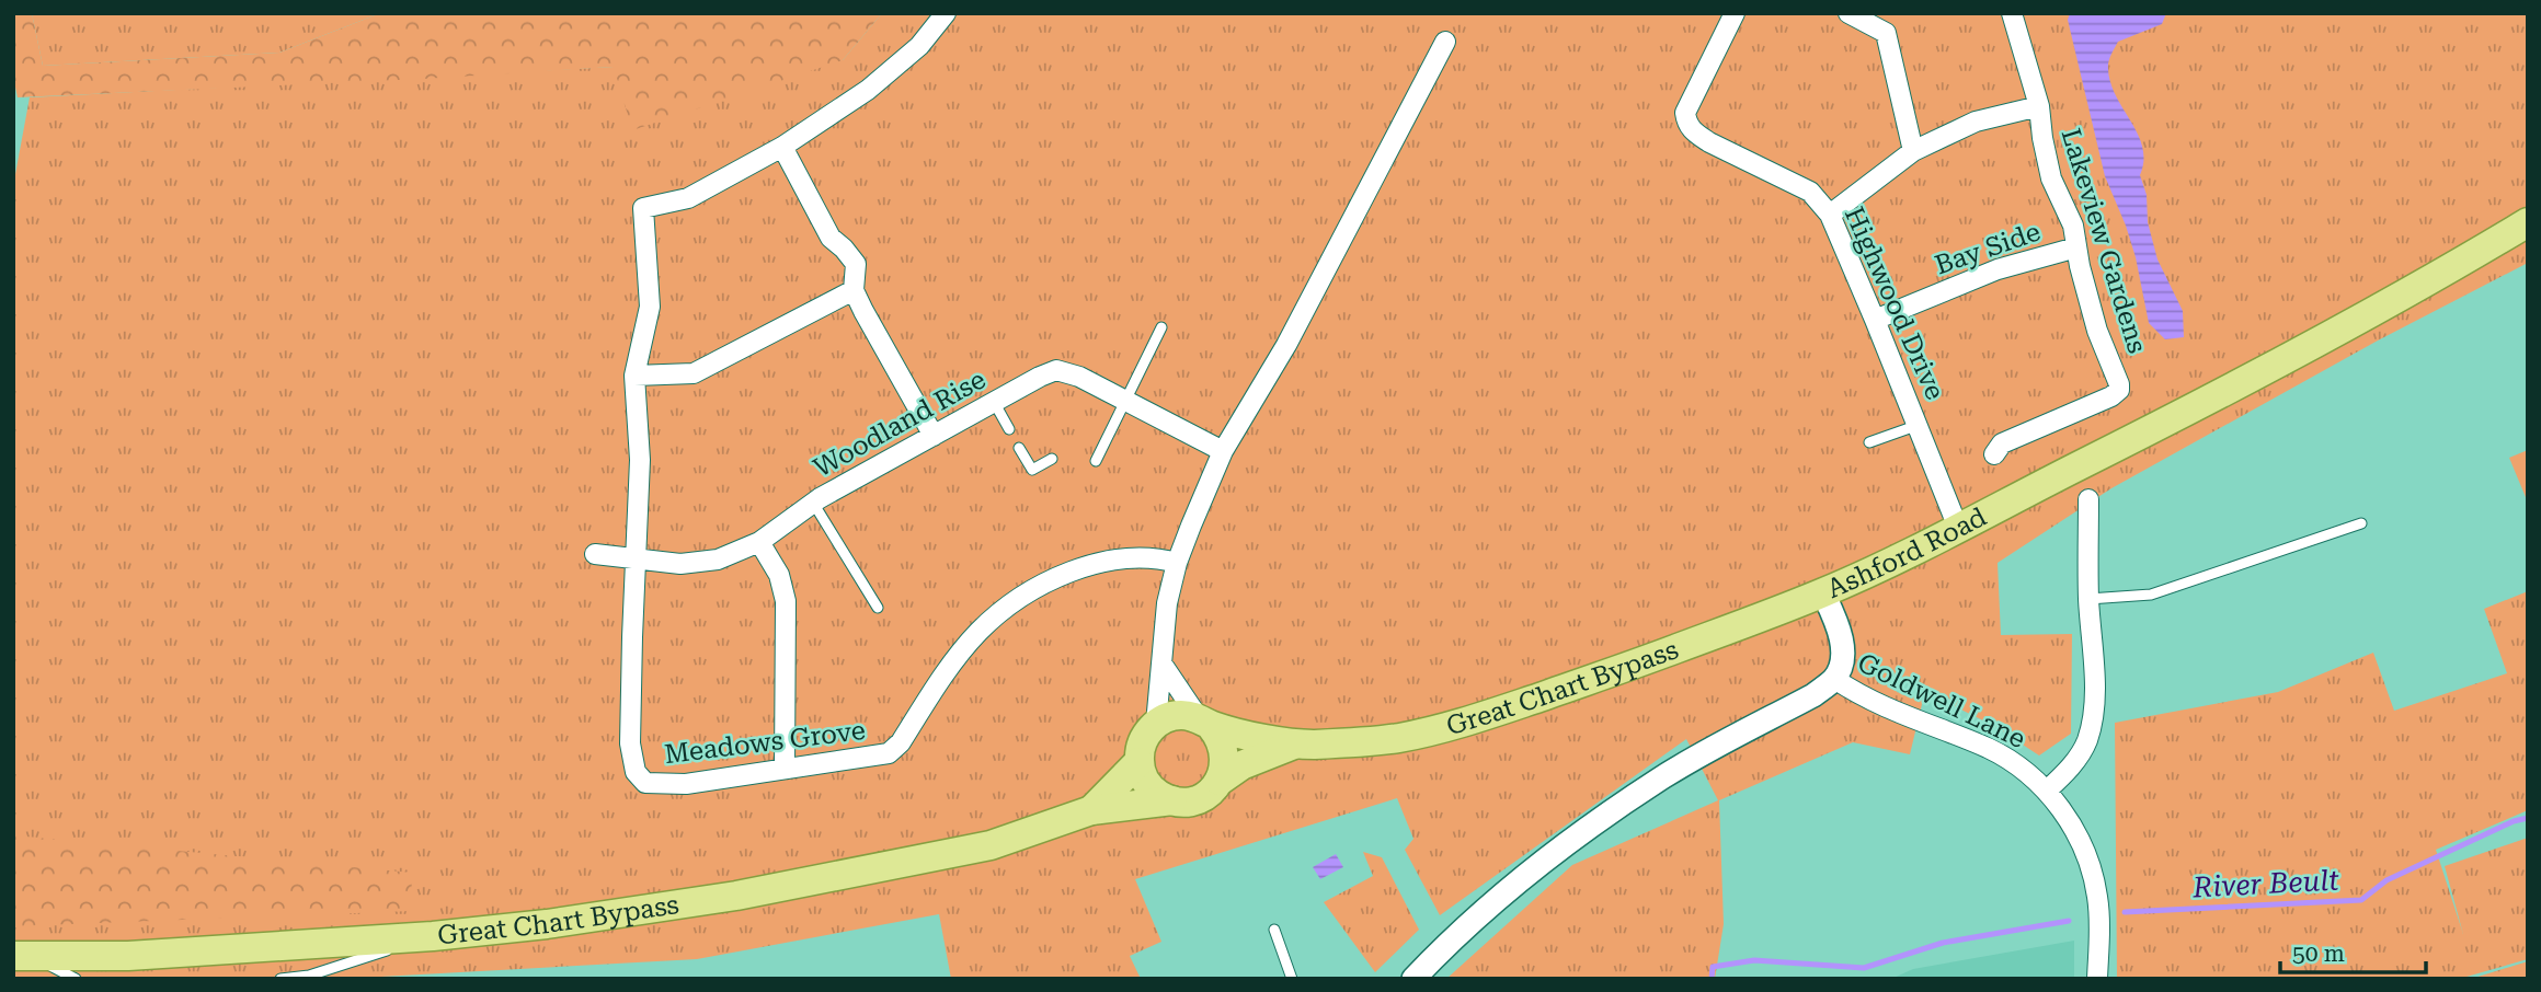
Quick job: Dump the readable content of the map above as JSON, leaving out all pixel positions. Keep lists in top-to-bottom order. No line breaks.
{"streets":{"main road":["Ashford Road","Great Chart Bypass"],"street":["Lakeview Gardens","Bay Side","Highwood Drive","Woodland Rise","Goldwell Lane","Meadows Grove"]},"crossings":[["Lakeview Gardens","Bay Side"],["Bay Side","Highwood Drive"],["Highwood Drive","Ashford Road"],["Woodland Rise","Meadows Grove"],["Ashford Road","Great Chart Bypass"],["Ashford Road","Goldwell Lane"]],"water":["River Beult"],"scale_bar":"50 m"}
